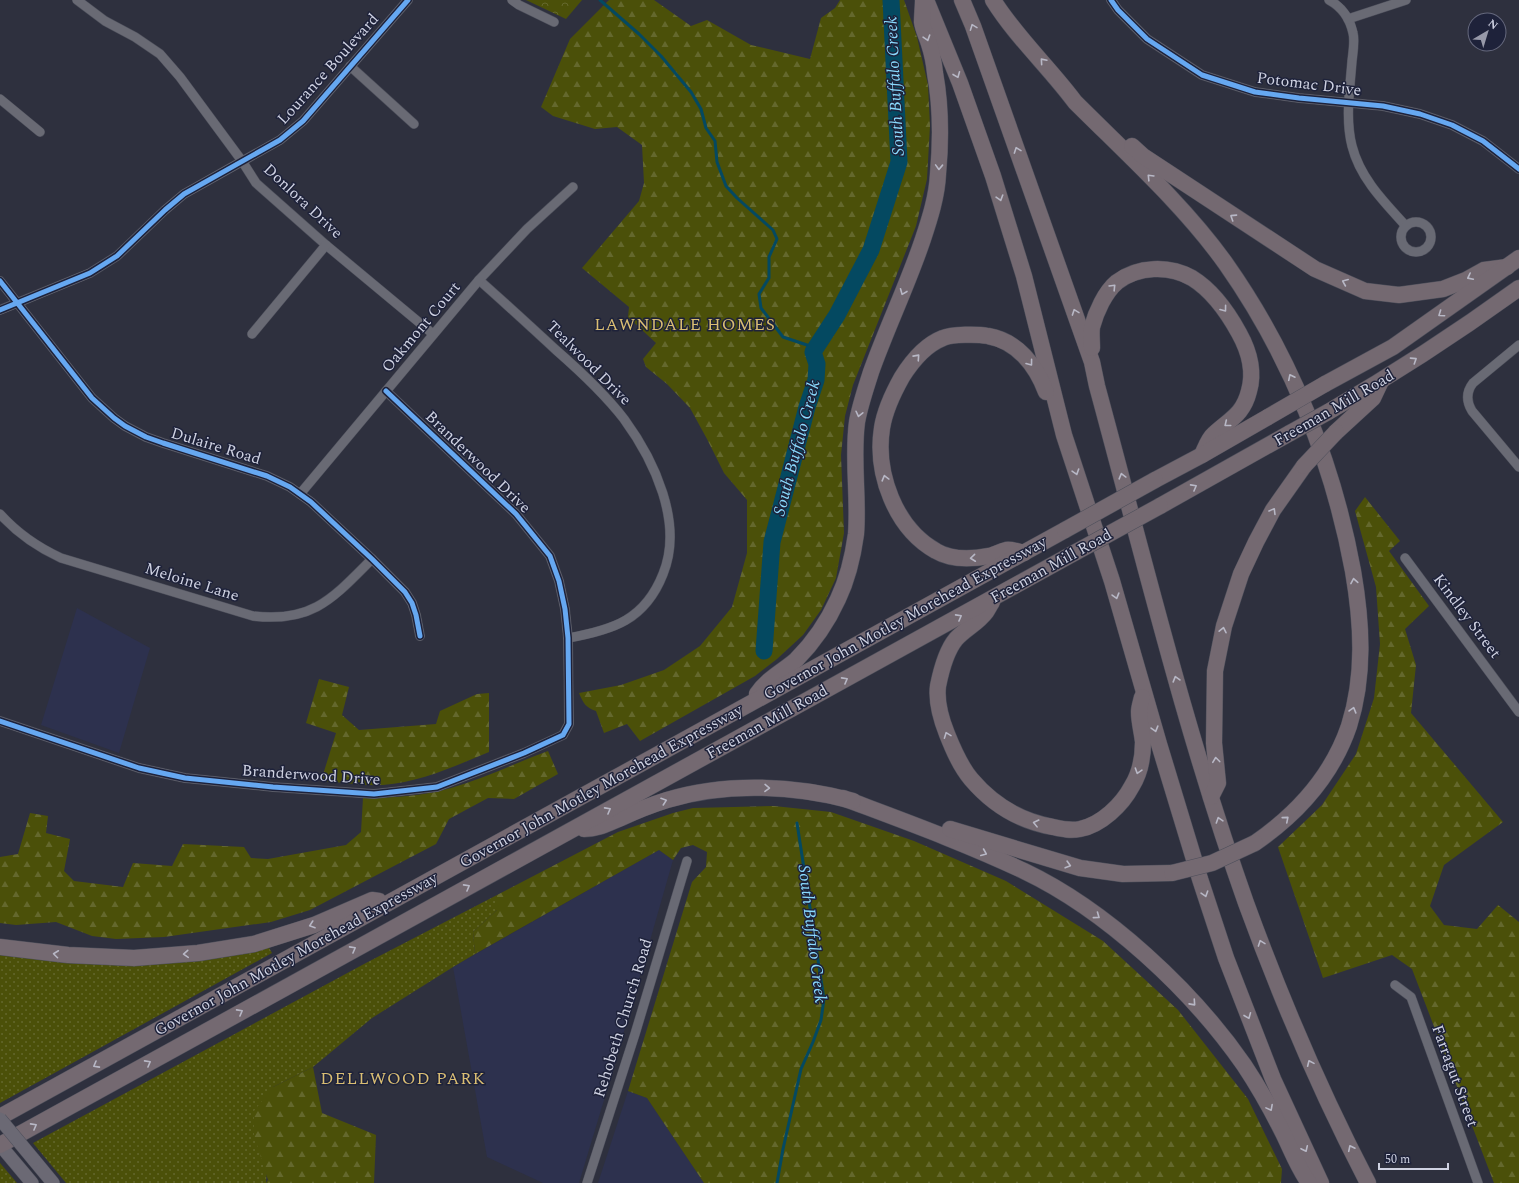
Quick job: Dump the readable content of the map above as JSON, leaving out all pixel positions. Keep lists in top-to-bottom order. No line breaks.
{"streets":{"highway":["Freeman Mill Road","Governor John Motley Morehead Expressway"],"street":["Lourance Boulevard","Potomac Drive","Donlora Drive","Oakmont Court","Tealwood Drive","Dulaire Road","Branderwood Drive","Meloine Lane","Kindley Street","Rehobeth Church Road","Farragut Street"]},"crossings":[["Lourance Boulevard","Donlora Drive"],["Lourance Boulevard","Dulaire Road"],["Donlora Drive","Oakmont Court"],["Oakmont Court","Tealwood Drive"],["Oakmont Court","Dulaire Road"],["Oakmont Court","Branderwood Drive"],["Tealwood Drive","Branderwood Drive"],["Freeman Mill Road","Governor John Motley Morehead Expressway"],["Dulaire Road","Meloine Lane"]],"districts":["LAWNDALE HOMES","DELLWOOD PARK"],"water":["South Buffalo Creek"],"scale_bar":"50 m","north":"top right"}
